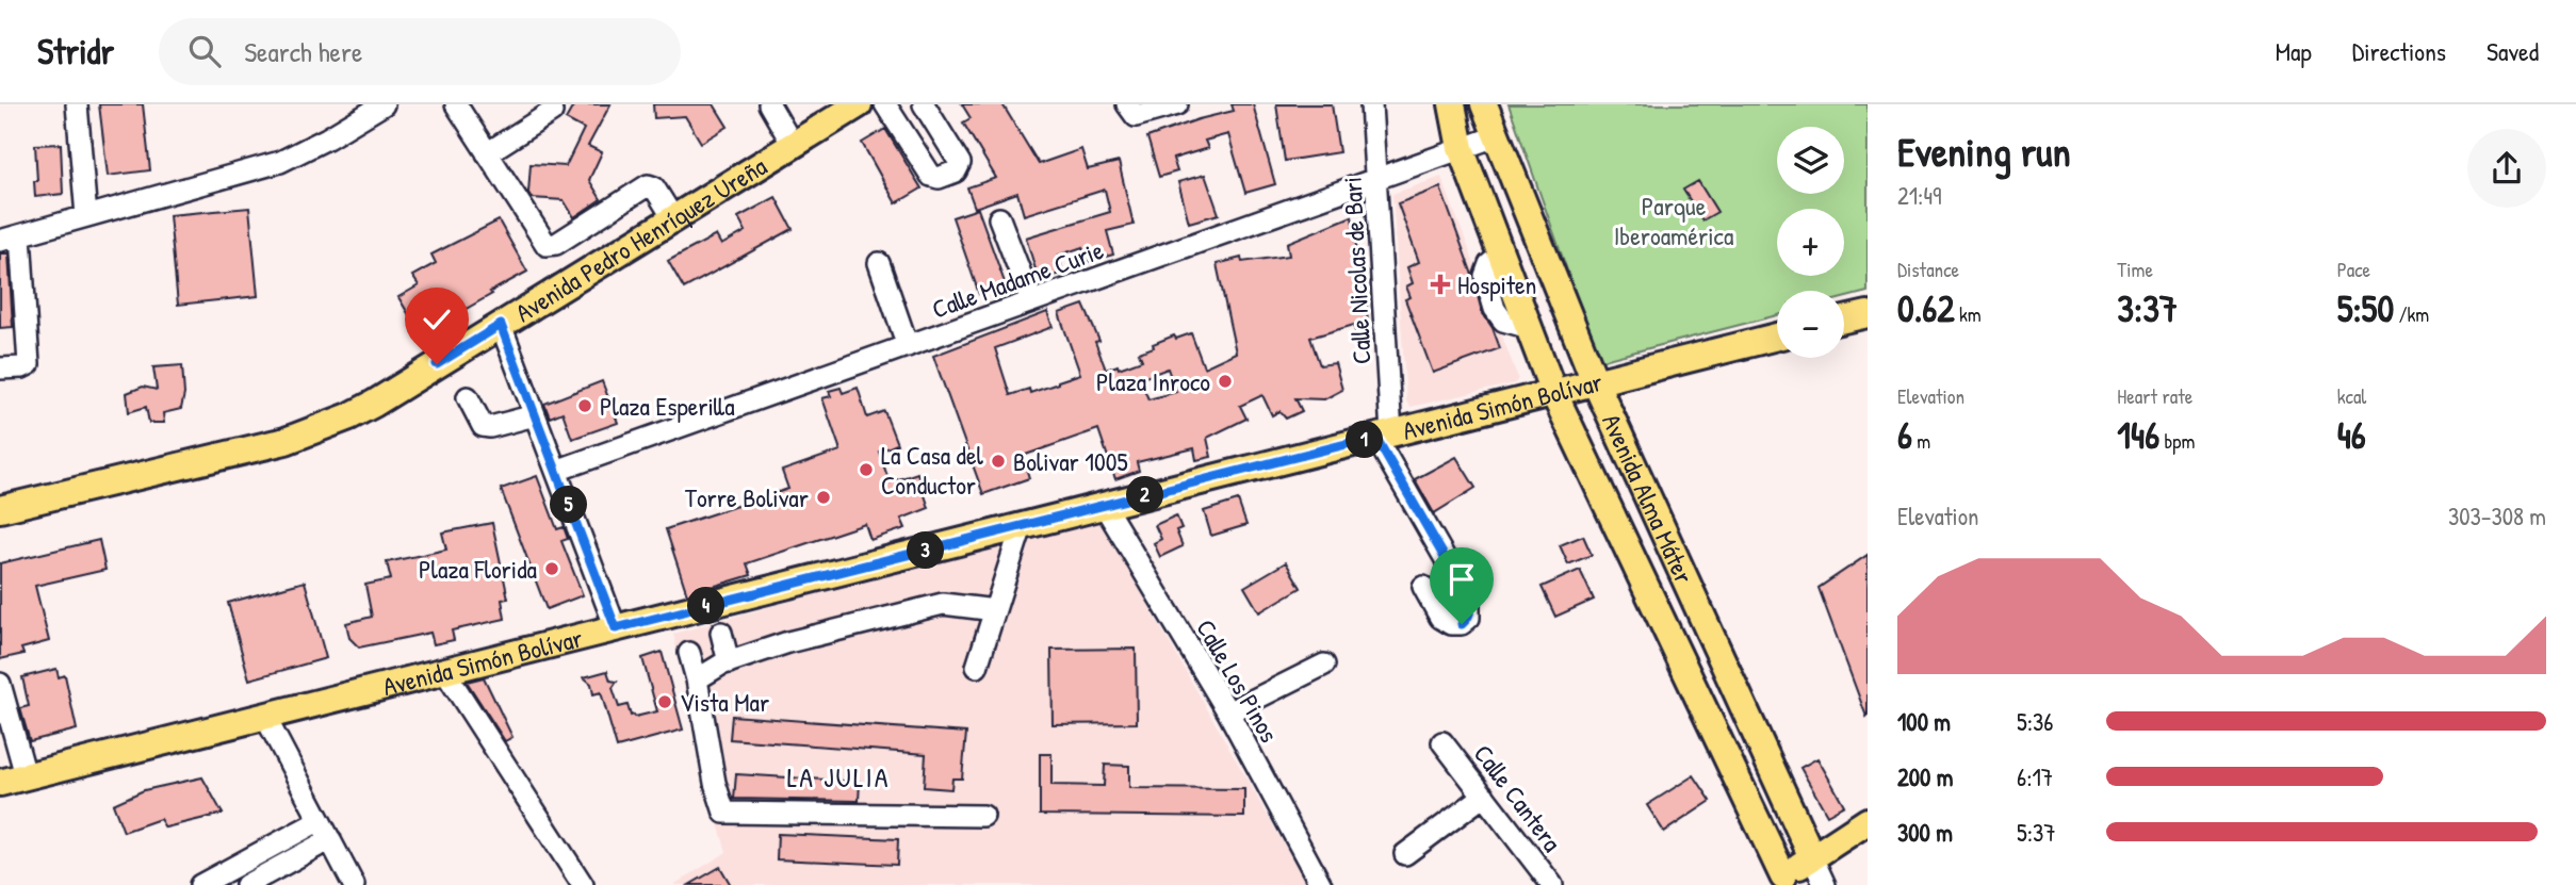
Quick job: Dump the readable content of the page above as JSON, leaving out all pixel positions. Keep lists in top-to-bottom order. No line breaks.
{"streets":{"main road":["Avenida Pedro Henríquez Ureña","Avenida Simón Bolívar","Avenida Alma Máter"],"street":["Calle Nicolas de Bari","Calle Madame Curie","Calle Los Pinos","Calle Cantera"]},"crossings":[["Calle Nicolas de Bari","Calle Madame Curie"],["Calle Nicolas de Bari","Avenida Simón Bolívar"],["Calle Madame Curie","Avenida Alma Máter"],["Avenida Simón Bolívar","Avenida Alma Máter"],["Avenida Simón Bolívar","Calle Los Pinos"]],"districts":["LA JULIA"],"parks":["Parque Iberoamérica"],"places":{"health":["Hospiten"],"other":["Plaza Inroco","Plaza Esperilla","Bolivar 1005","La Casa del Conductor","Torre Bolivar","Plaza Florida","Vista Mar"]},"page":{"header":"Stridr","search":"Search here","nav":["Map","Directions","Saved"],"heading":["Evening run","21:49"],"map_buttons":["+","−"],"stats":[["Distance","0.62 km"],["Time","3:37"],["Pace","5:50 /km"],["Elevation","6 m"],["Heart rate","146 bpm"],["kcal","46"]],"pins":["1","2","5","3","4"],"chart":["Elevation","303–308 m"],"list":[{"name":"100 m","note":"5:36"},{"name":"200 m","note":"6:17"},{"name":"300 m","note":"5:37"}]}}
